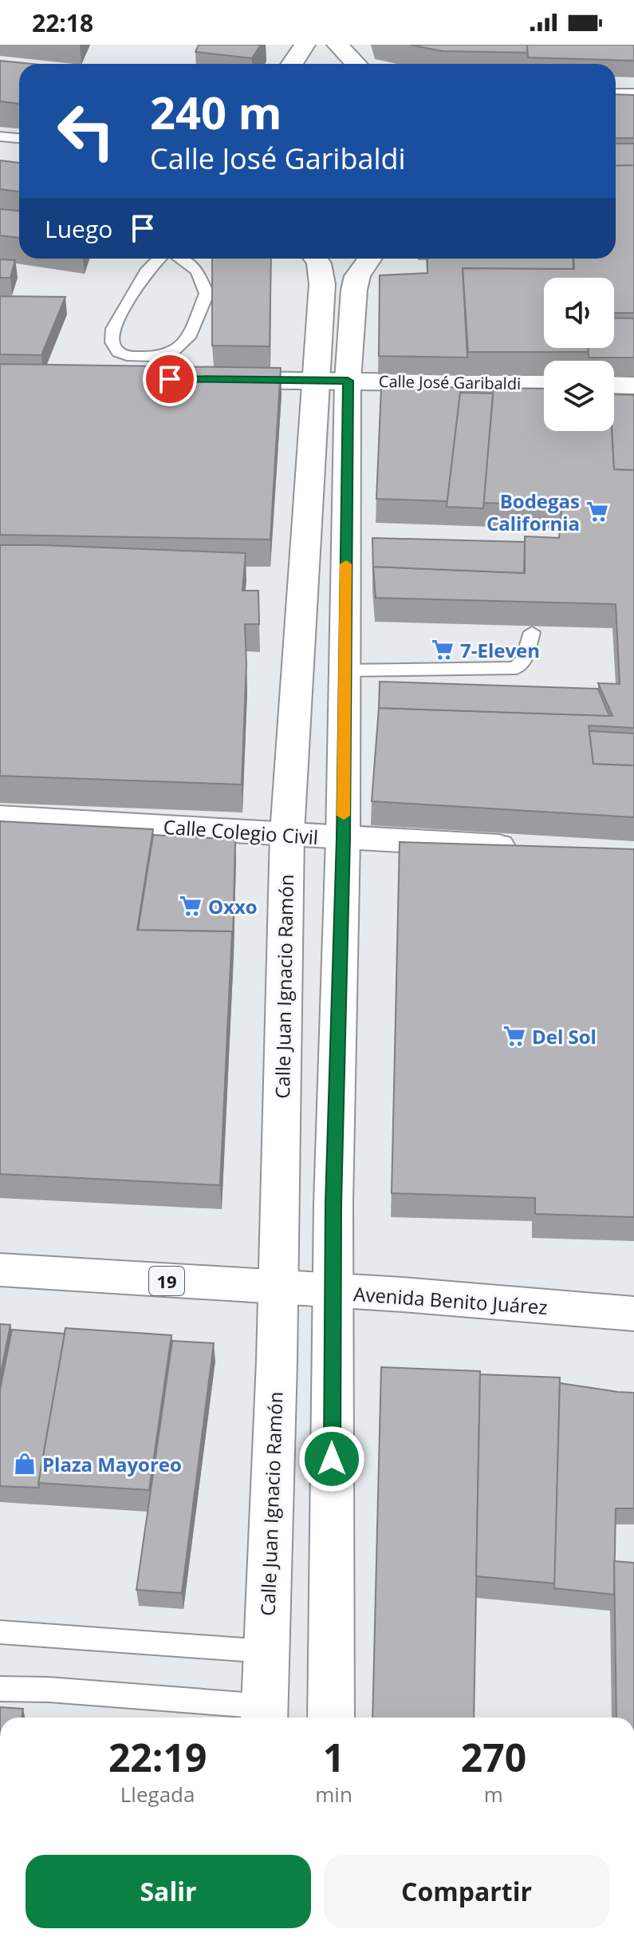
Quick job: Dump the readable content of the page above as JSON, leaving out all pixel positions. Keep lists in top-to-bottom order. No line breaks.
{"streets":{"street":["Calle José Garibaldi","Calle Colegio Civil","Calle Juan Ignacio Ramón","19","Avenida Benito Juárez"]},"crossings":[["Calle José Garibaldi","Calle Juan Ignacio Ramón"],["Calle Colegio Civil","Calle Juan Ignacio Ramón"],["Calle Juan Ignacio Ramón","Avenida Benito Juárez"]],"places":{"supermarket":["Bodegas California","7-Eleven","Oxxo","Del Sol"],"shop":["Plaza Mayoreo"]},"page":{"status":"22:18","turn":["240 m","Calle José Garibaldi"],"then":"Luego","eta":["22:19","Llegada","1","min","270","m"],"buttons":["Salir","Compartir"]}}
